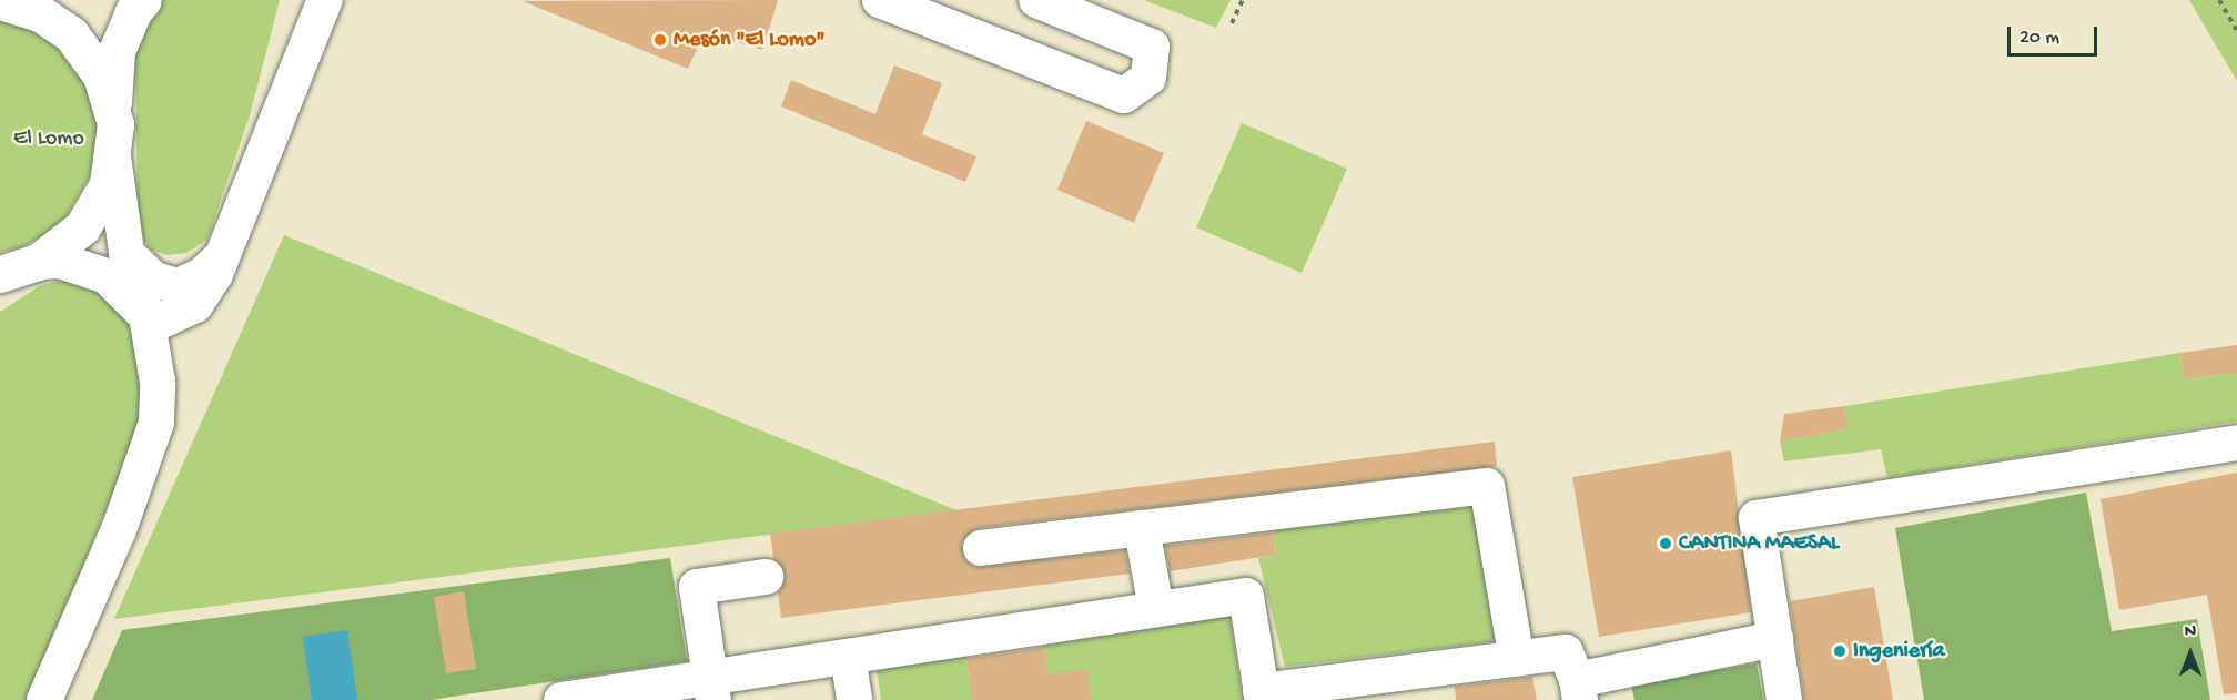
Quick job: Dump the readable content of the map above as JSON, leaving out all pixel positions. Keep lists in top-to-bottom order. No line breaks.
{"parks":["El Lomo"],"places":["Mesón \"El Lomo\"","CANTINA MAESAL","Ingeniería"],"scale_bar":"20 m","north":"top"}
